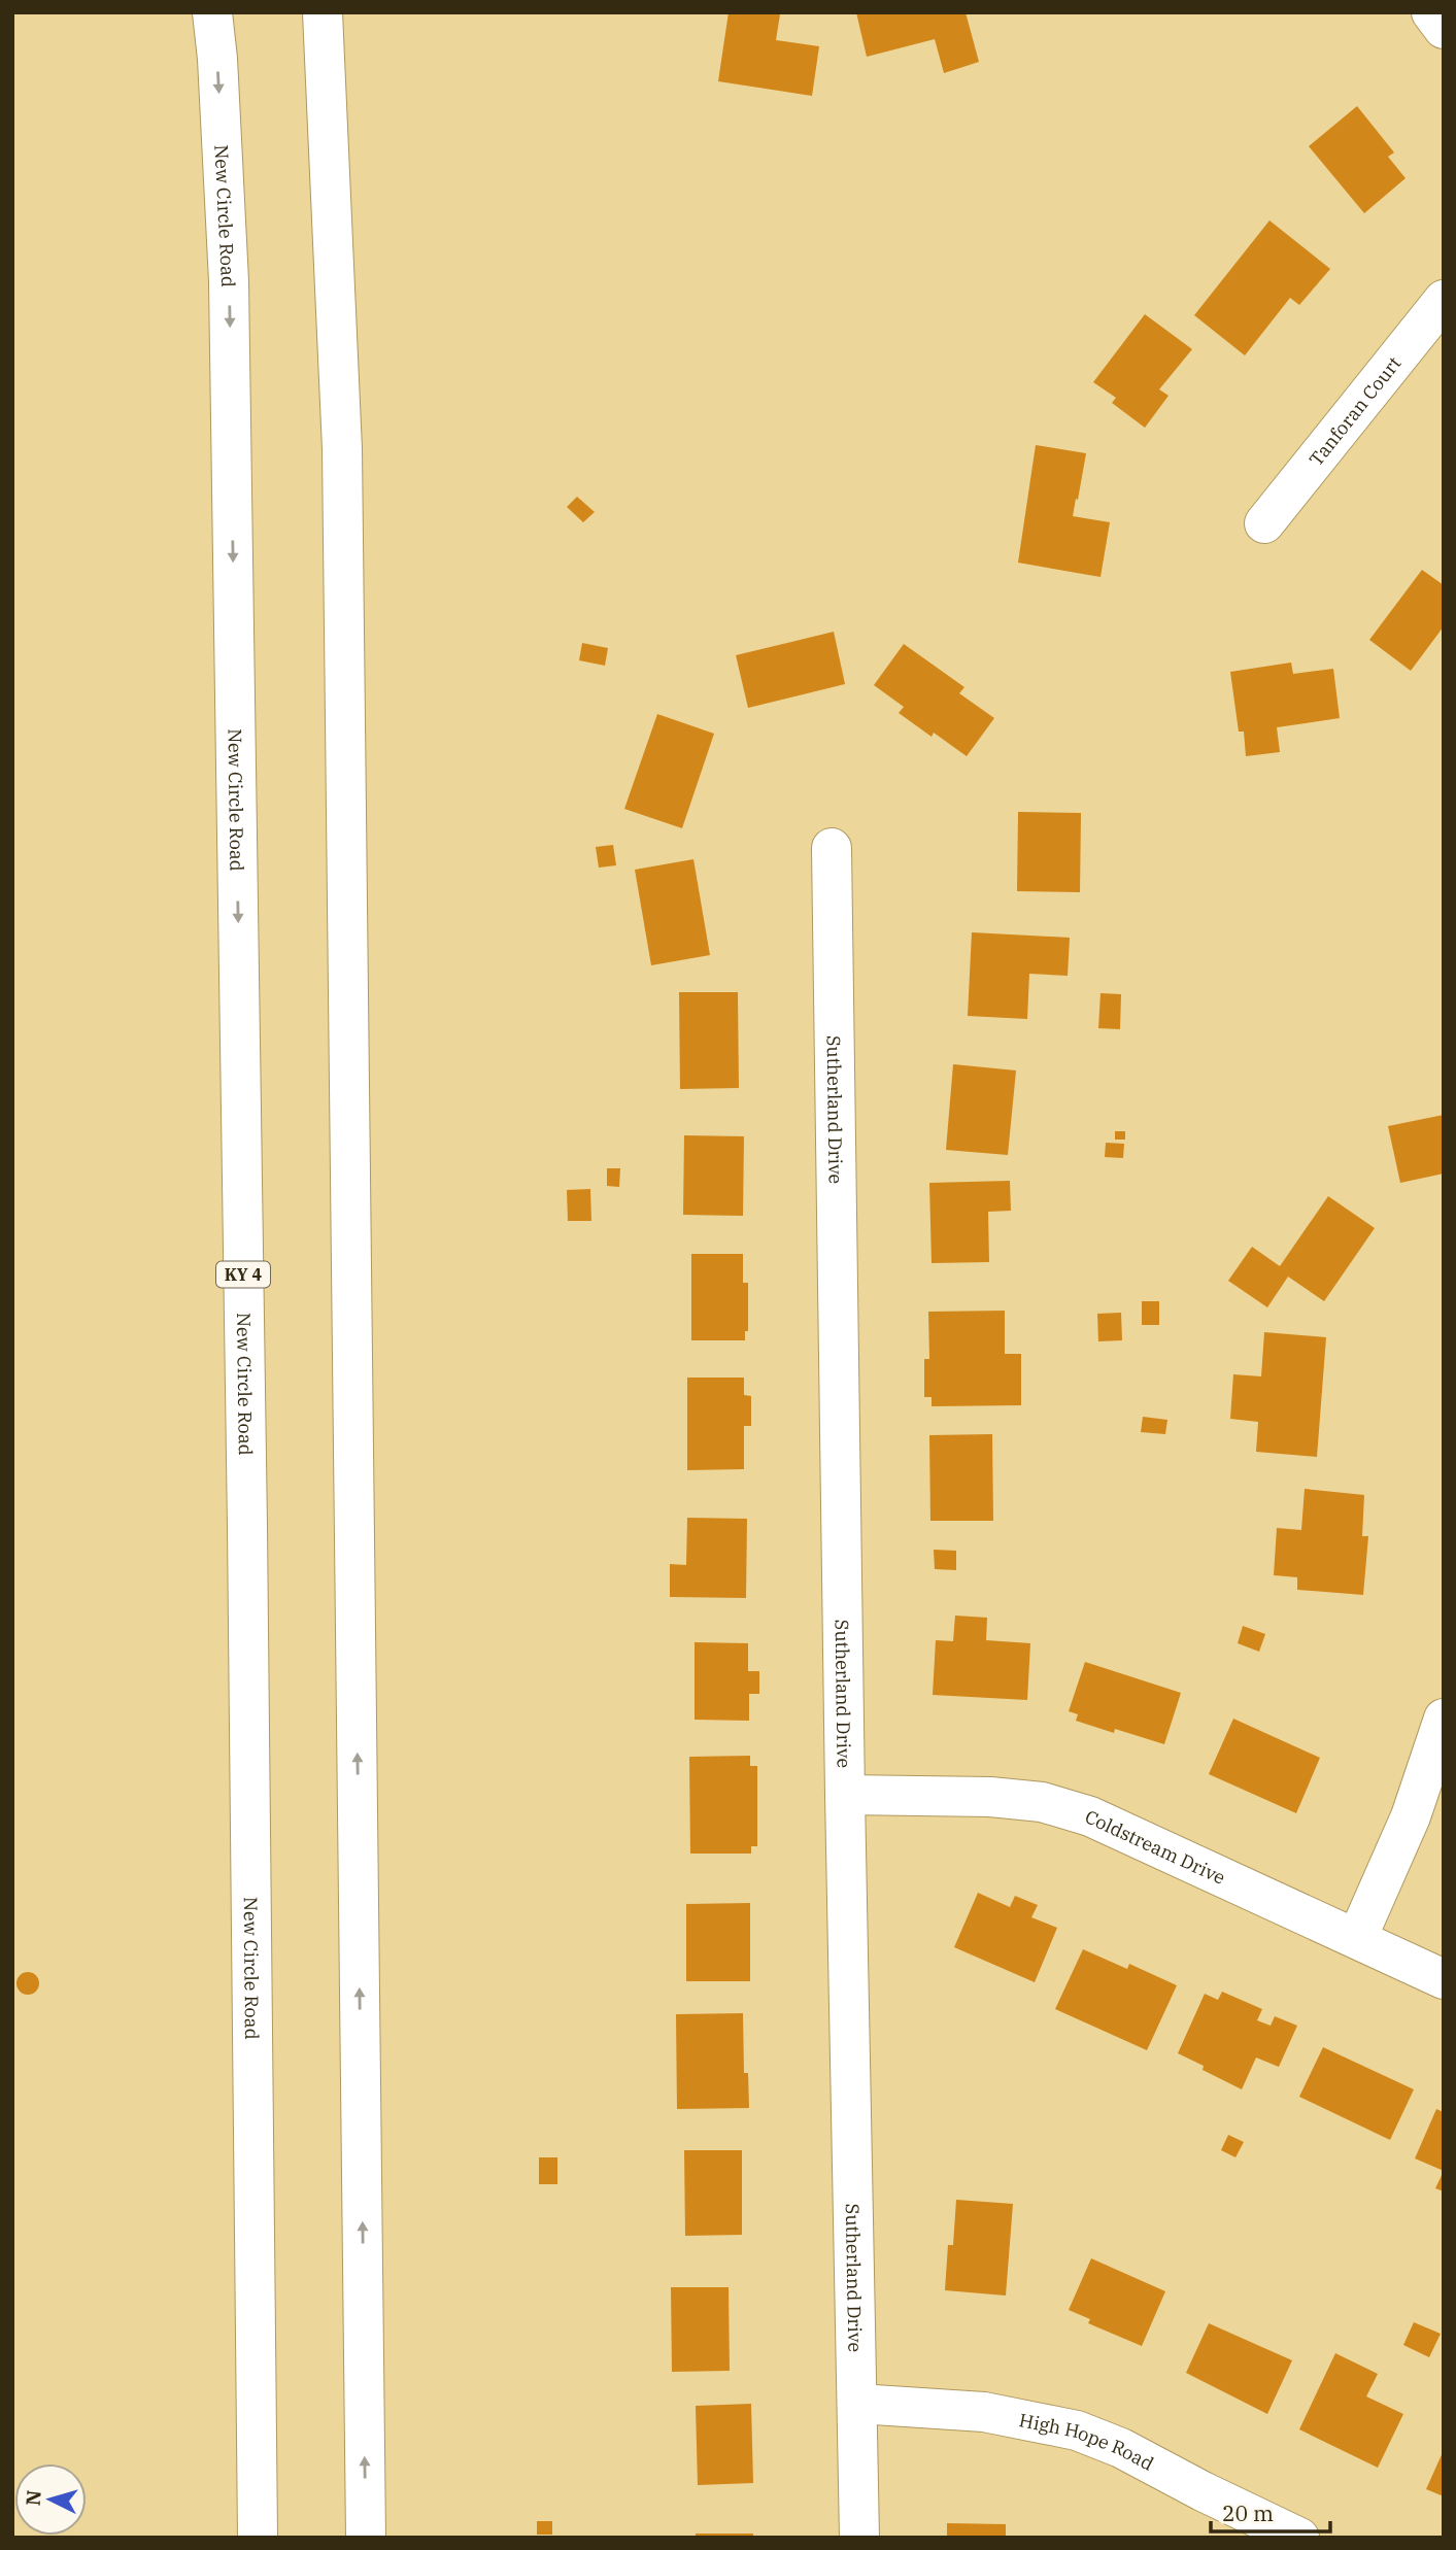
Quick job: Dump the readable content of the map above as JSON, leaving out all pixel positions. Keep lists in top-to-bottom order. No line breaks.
{"streets":{"main road":["New Circle Road","Tanforan Court","Sutherland Drive","KY 4","Coldstream Drive","High Hope Road"]},"crossings":[["Sutherland Drive","Coldstream Drive"],["Sutherland Drive","High Hope Road"]],"scale_bar":"20 m","north":"left"}
